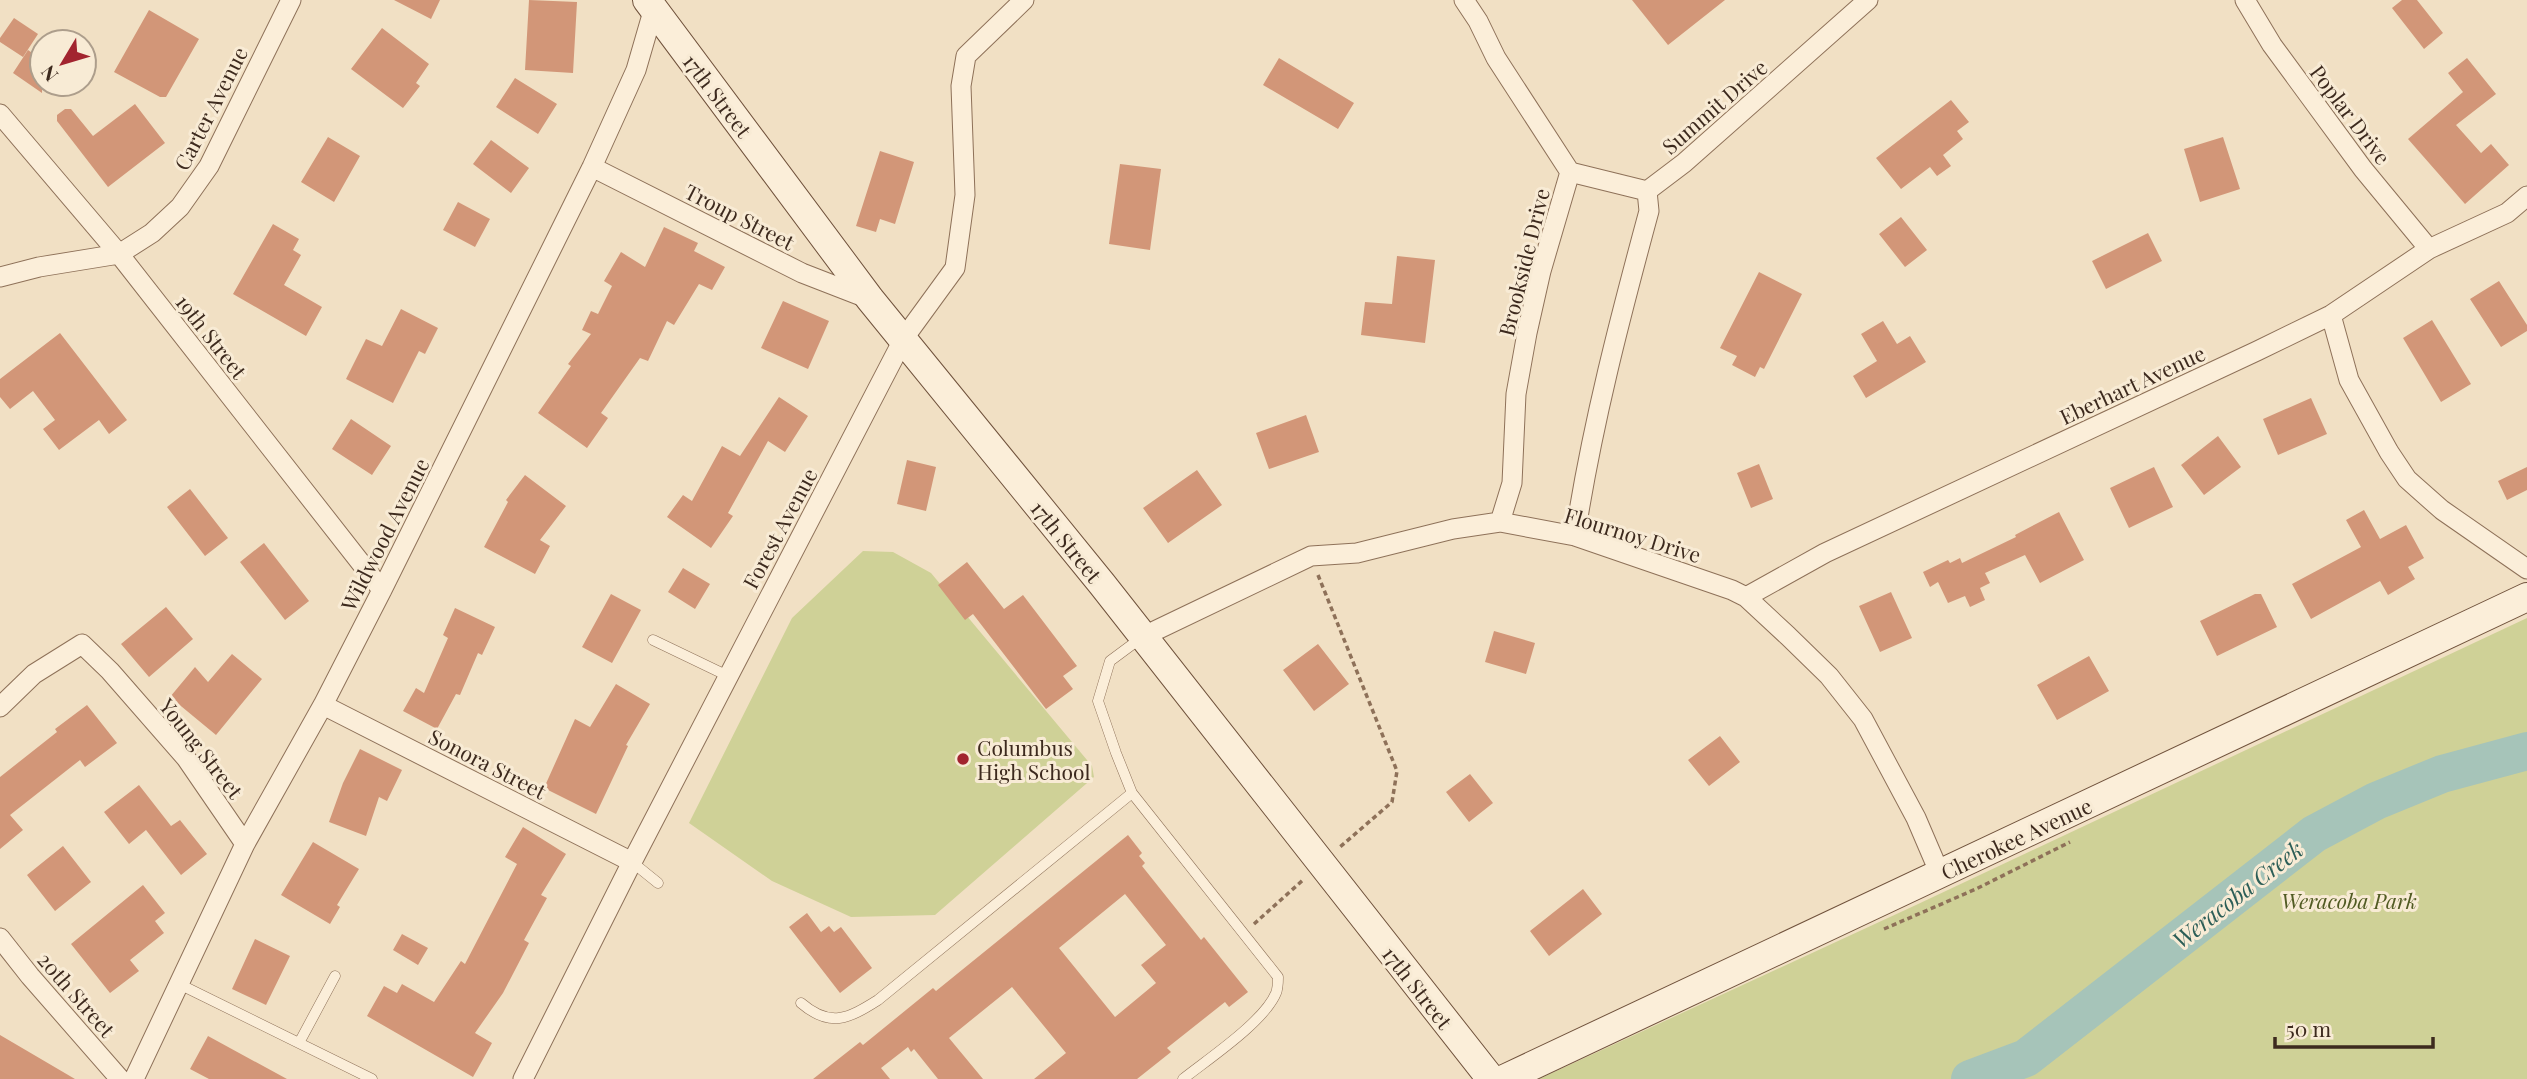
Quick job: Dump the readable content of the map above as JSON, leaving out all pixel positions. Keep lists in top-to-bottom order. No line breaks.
{"streets":{"street":["17th Street","Summit Drive","Carter Avenue","Poplar Drive","Troup Street","Brookside Drive","19th Street","Eberhart Avenue","Forest Avenue","Wildwood Avenue","Flournoy Drive","Young Street","Sonora Street","Cherokee Avenue","20th Street"]},"crossings":[["17th Street","Troup Street"],["17th Street","Forest Avenue"],["17th Street","Wildwood Avenue"],["17th Street","Flournoy Drive"],["Carter Avenue","19th Street"],["Poplar Drive","Eberhart Avenue"],["Troup Street","Wildwood Avenue"],["Brookside Drive","Flournoy Drive"],["19th Street","Wildwood Avenue"],["Eberhart Avenue","Flournoy Drive"],["Forest Avenue","Sonora Street"],["Wildwood Avenue","Young Street"],["Wildwood Avenue","Sonora Street"],["Flournoy Drive","Cherokee Avenue"]],"water":["Weracoba Creek"],"parks":["Weracoba Park"],"places":["Columbus High School"],"scale_bar":"50 m","north":"bottom left"}
